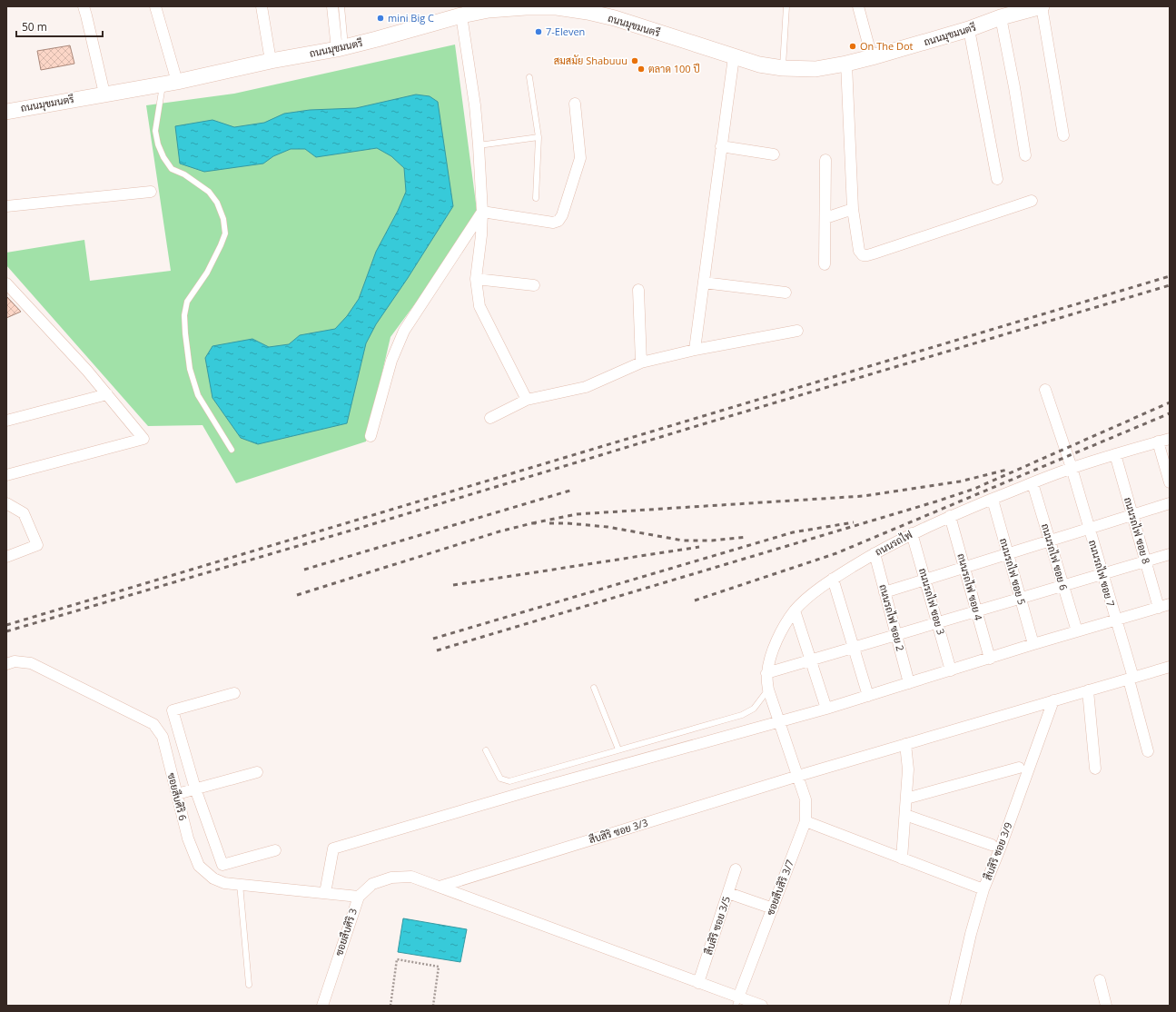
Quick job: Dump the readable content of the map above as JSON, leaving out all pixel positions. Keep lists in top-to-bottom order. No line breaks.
{"streets":{"main road":["ถนนมุขมนตรี"],"street":["ถนนรถไฟ ซอย 8","ถนนรถไฟ","ถนนรถไฟ ซอย 6","ถนนรถไฟ ซอย 5","ถนนรถไฟ ซอย 7","ถนนรถไฟ ซอย 4","ถนนรถไฟ ซอย 3","ถนนรถไฟ ซอย 2","ซอยสืบศิริ 6","สืบสิริ ซอย 3/3","สืบสิริ ซอย 3/9","ซอยสืบสิริ 3/7","สืบสิริ ซอย 3/5","ซอยสืบศิริ 3"]},"crossings":[["ถนนรถไฟ ซอย 8","ถนนรถไฟ"],["ถนนรถไฟ","ถนนรถไฟ ซอย 6"],["ถนนรถไฟ","ถนนรถไฟ ซอย 5"],["ถนนรถไฟ","ถนนรถไฟ ซอย 7"],["ถนนรถไฟ","ถนนรถไฟ ซอย 4"],["ถนนรถไฟ","ถนนรถไฟ ซอย 3"],["ถนนรถไฟ","ถนนรถไฟ ซอย 2"],["ถนนรถไฟ","สืบสิริ ซอย 3/3"],["ถนนรถไฟ","ซอยสืบสิริ 3/7"],["ซอยสืบศิริ 6","ซอยสืบศิริ 3"],["สืบสิริ ซอย 3/3","ซอยสืบสิริ 3/7"],["สืบสิริ ซอย 3/3","ซอยสืบศิริ 3"],["ซอยสืบสิริ 3/7","ซอยสืบศิริ 3"],["สืบสิริ ซอย 3/5","ซอยสืบศิริ 3"]],"places":["mini Big C","7-Eleven","On The Dot","สมสมัย Shabuuu","ตลาด 100 ปี"],"scale_bar":"50 m"}
